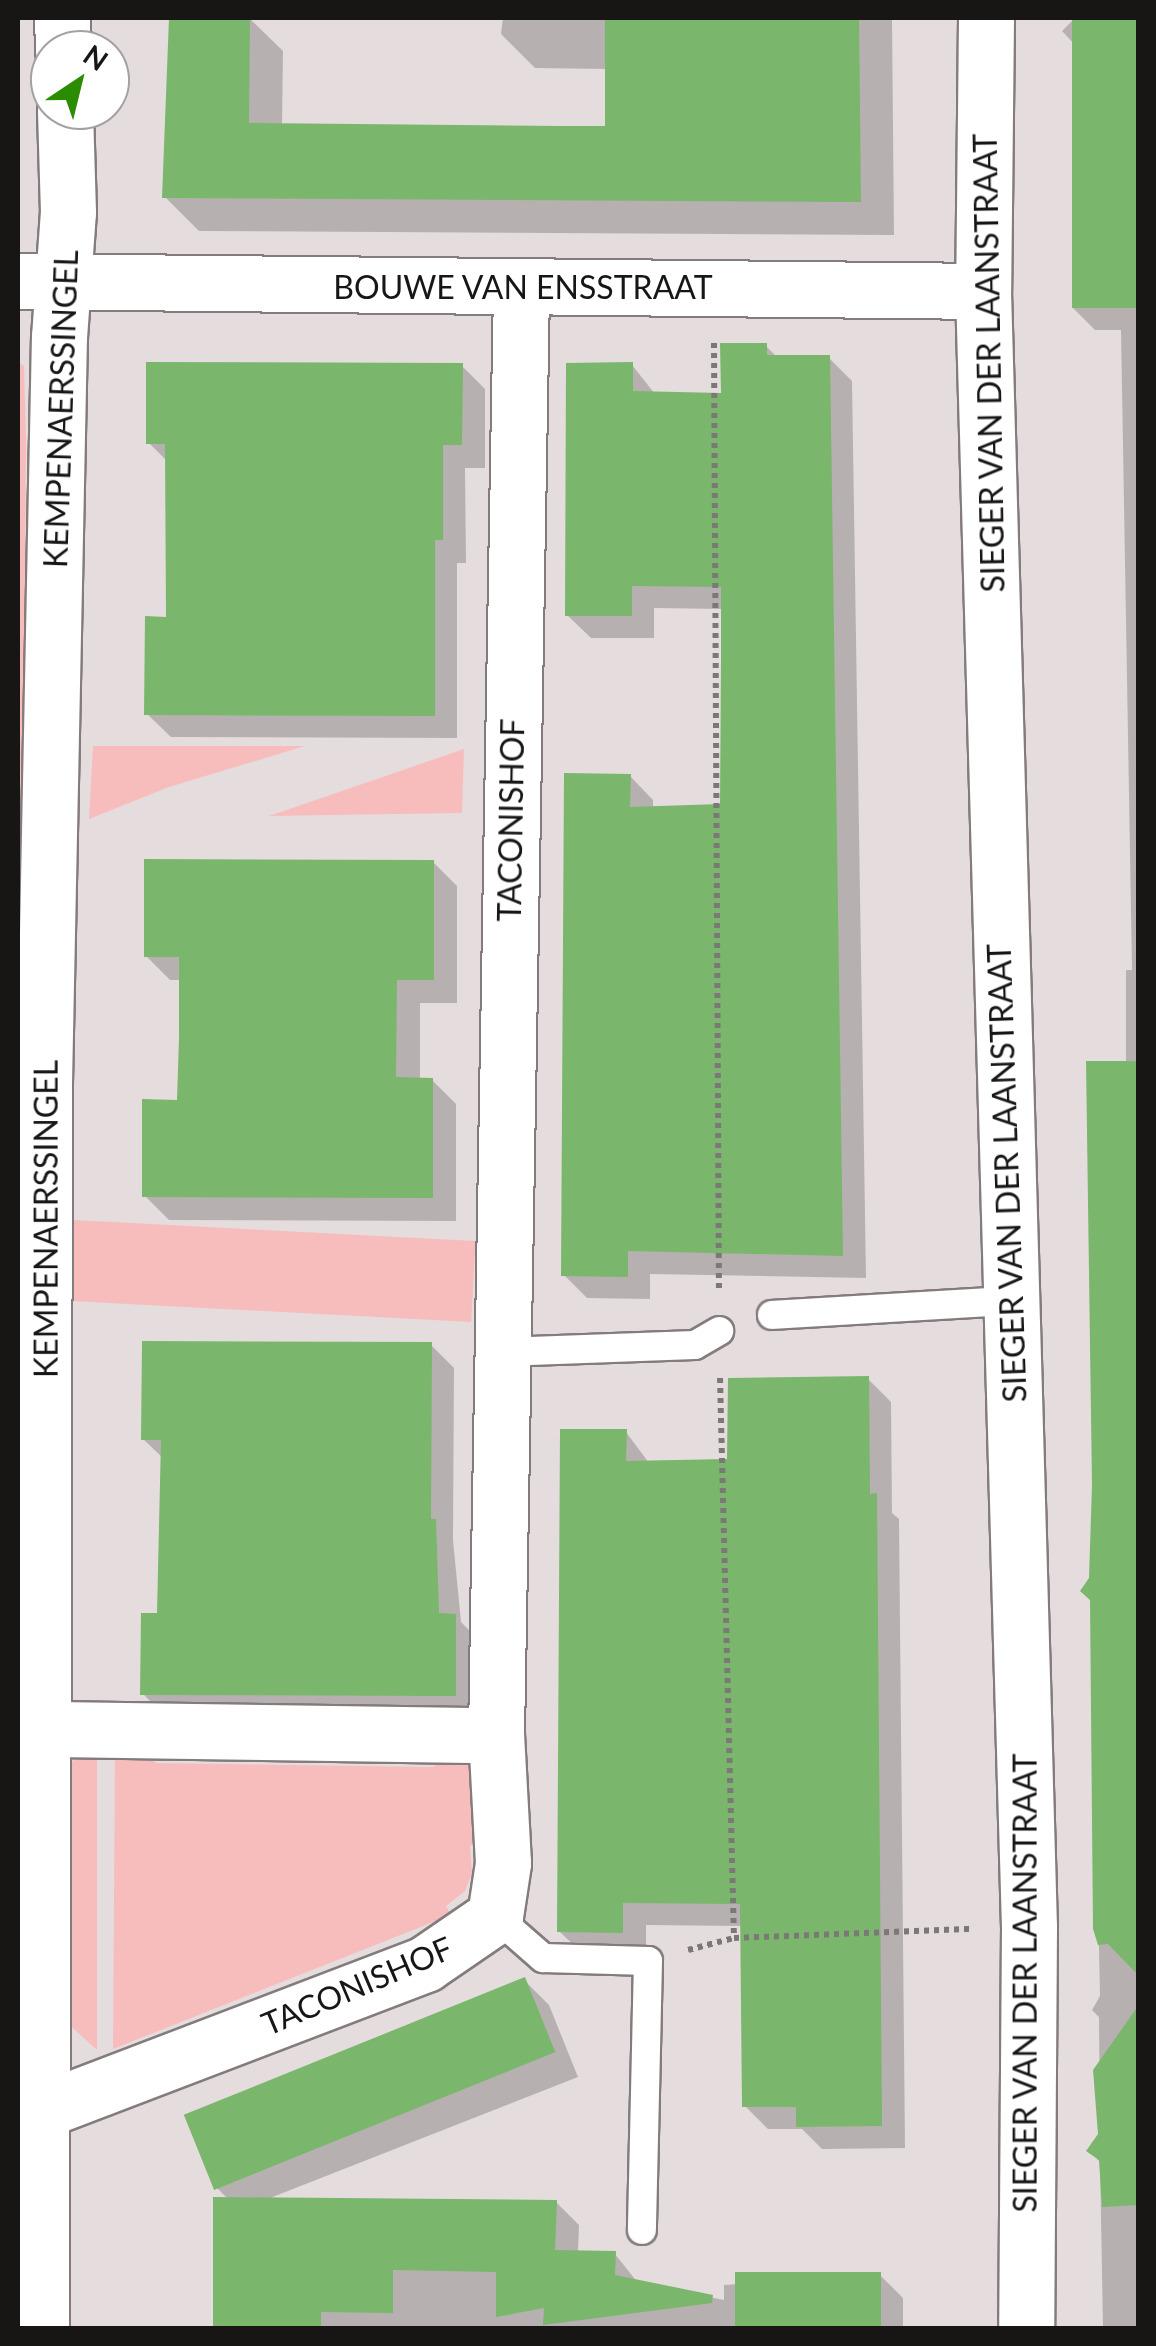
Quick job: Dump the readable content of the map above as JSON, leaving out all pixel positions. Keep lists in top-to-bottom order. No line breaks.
{"streets":{"street":["BOUWE VAN ENSSTRAAT","SIEGER VAN DER LAANSTRAAT","KEMPENAERSSINGEL","TACONISHOF"]},"crossings":[["BOUWE VAN ENSSTRAAT","SIEGER VAN DER LAANSTRAAT"],["BOUWE VAN ENSSTRAAT","KEMPENAERSSINGEL"],["BOUWE VAN ENSSTRAAT","TACONISHOF"],["KEMPENAERSSINGEL","TACONISHOF"]],"north":"top right"}
